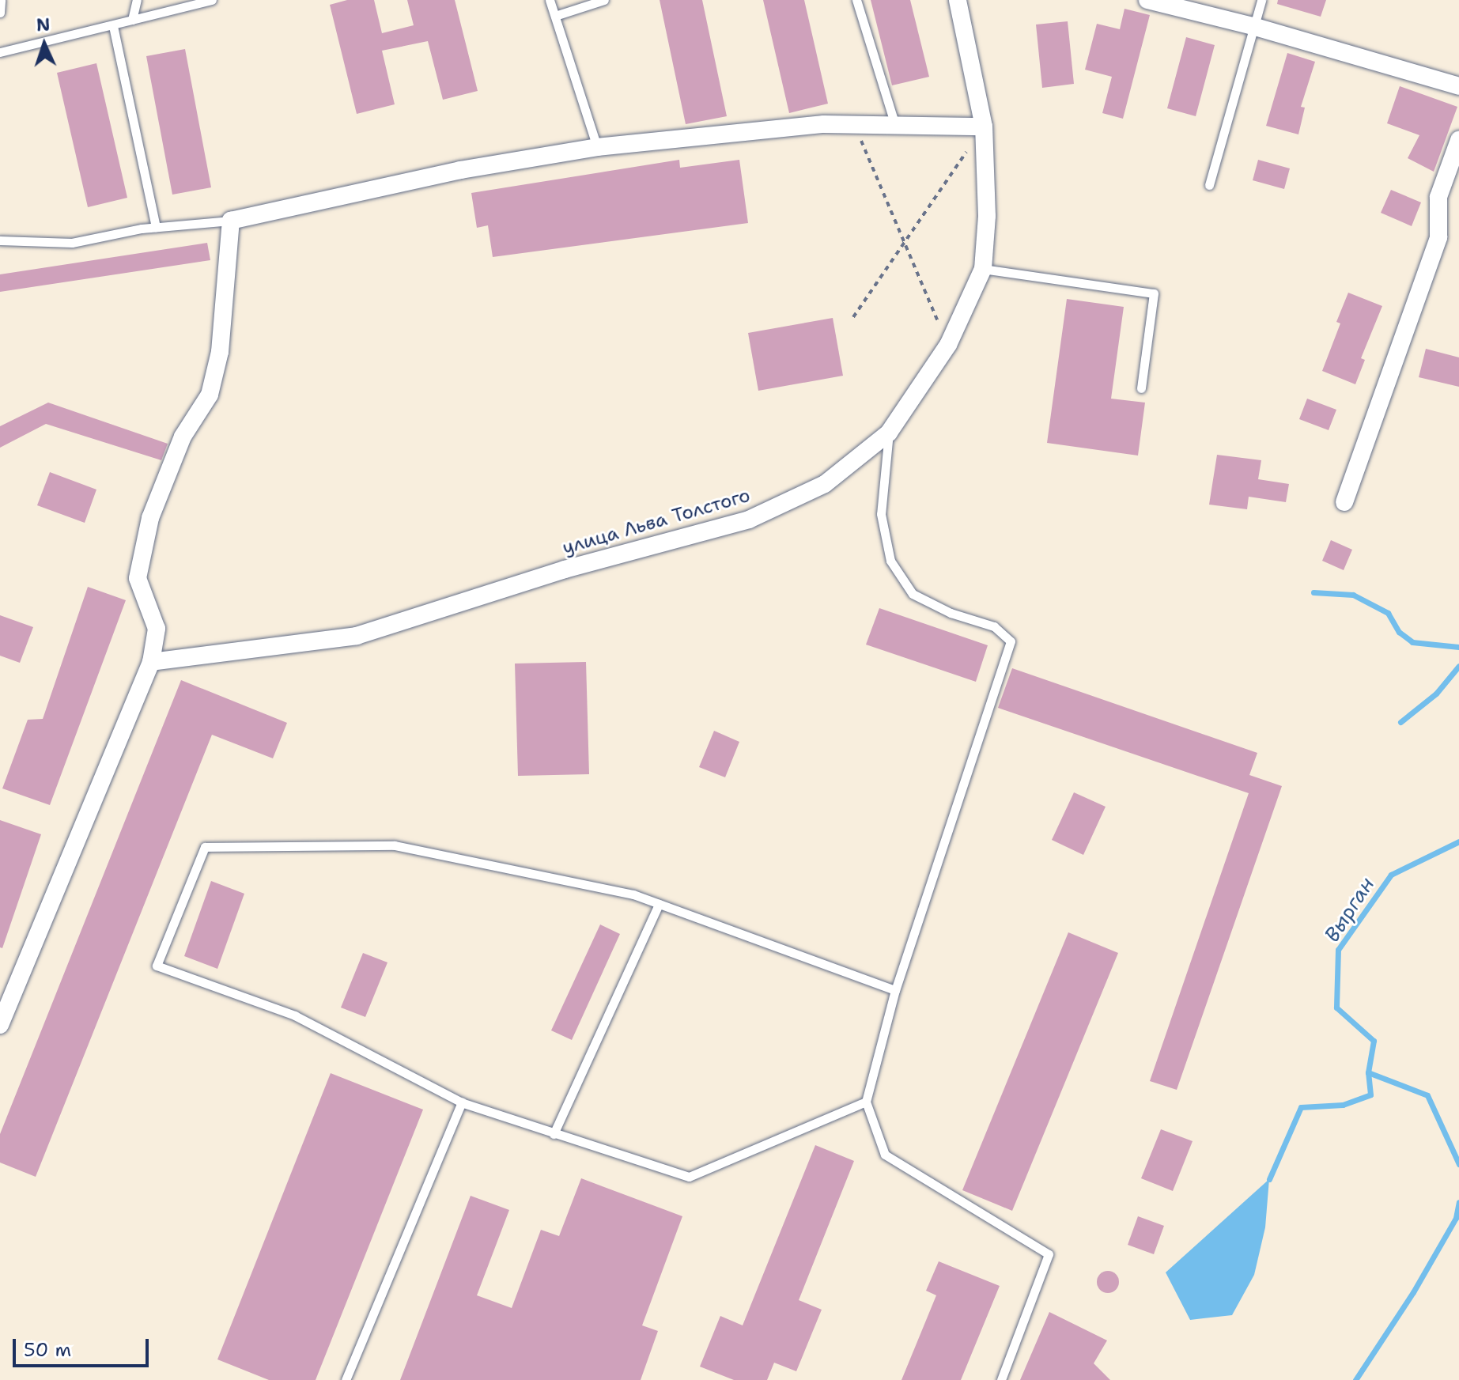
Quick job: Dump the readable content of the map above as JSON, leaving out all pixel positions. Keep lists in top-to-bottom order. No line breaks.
{"streets":{"street":["улица Льва Толстого"]},"water":["Вырган"],"scale_bar":"50 m","north":"top"}
